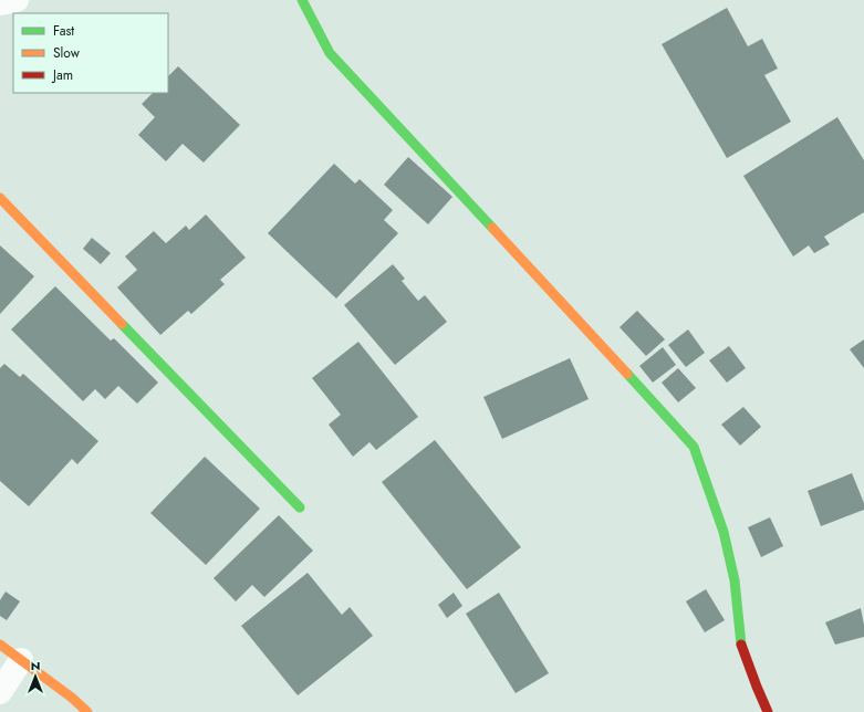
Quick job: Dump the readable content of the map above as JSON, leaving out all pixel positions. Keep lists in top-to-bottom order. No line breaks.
{"legend":["Fast","Slow","Jam"],"north":"top"}
